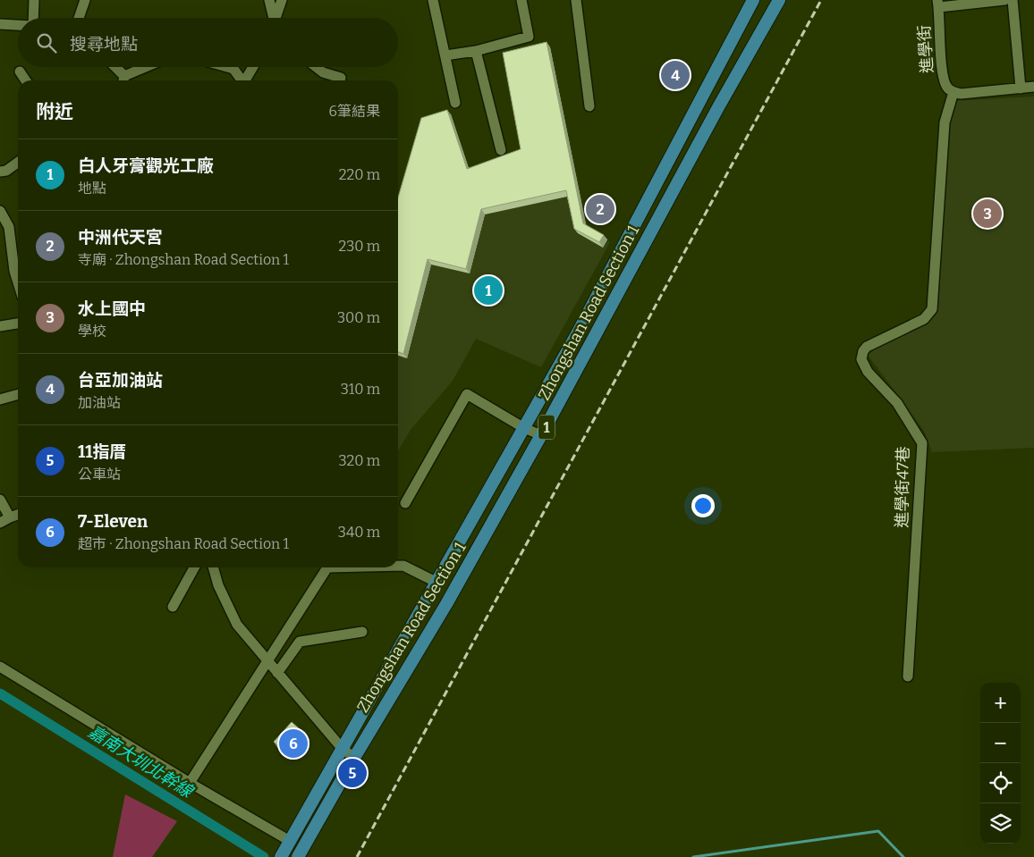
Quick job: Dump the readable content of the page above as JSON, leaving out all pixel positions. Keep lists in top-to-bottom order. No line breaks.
{"streets":{"main road":["Zhongshan Road Section 1","1"],"street":["進學街","進學街47巷"]},"crossings":[["進學街","進學街47巷"],["Zhongshan Road Section 1","1"]],"water":["嘉南大圳北幹線"],"page":{"search":"搜尋地點","pins":["4","2","3","1","6","5"],"heading":["附近","6筆結果"],"list":[{"mark":"1","name":"白人牙膏觀光工廠","note":"地點","value":"220 m"},{"mark":"2","name":"中洲代天宮","note":"寺廟 · Zhongshan Road Section 1","value":"230 m"},{"mark":"3","name":"水上國中","note":"學校","value":"300 m"},{"mark":"4","name":"台亞加油站","note":"加油站","value":"310 m"},{"mark":"5","name":"11指厝","note":"公車站","value":"320 m"},{"mark":"6","name":"7-Eleven","note":"超市 · Zhongshan Road Section 1","value":"340 m"}],"map_buttons":["+","−"]}}
